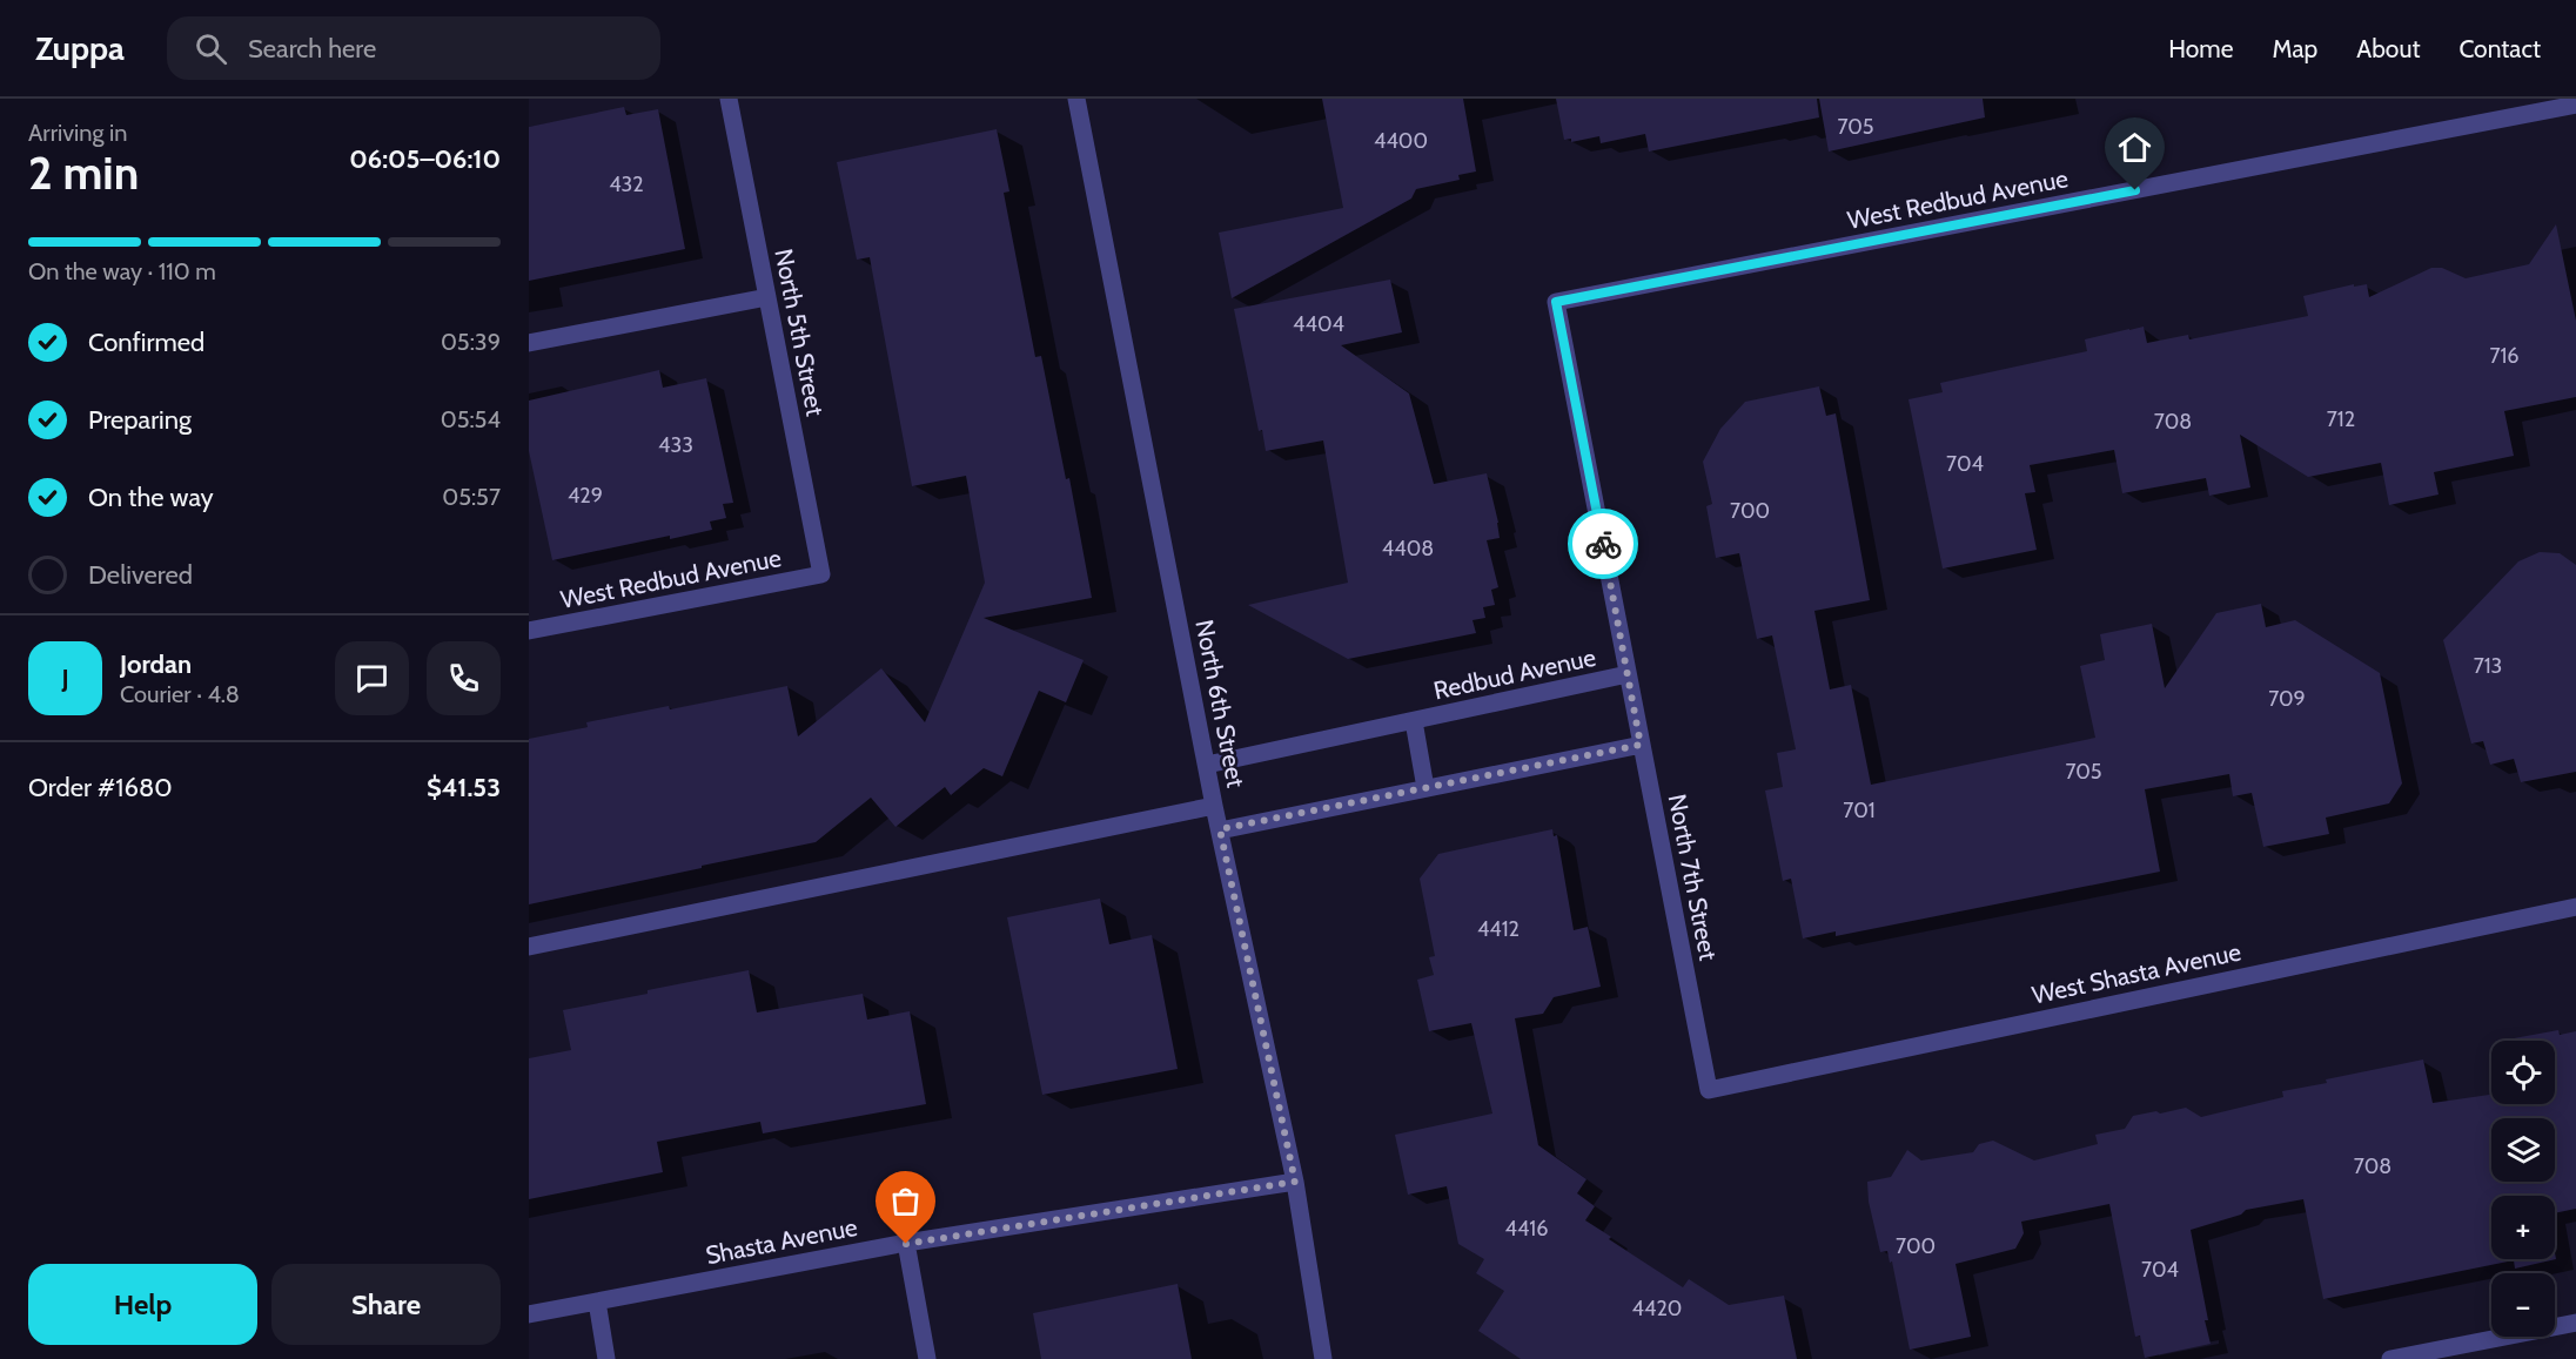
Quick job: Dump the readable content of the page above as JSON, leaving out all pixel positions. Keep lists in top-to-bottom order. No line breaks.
{"streets":{"street":["West Redbud Avenue","North 5th Street","Redbud Avenue","North 6th Street","North 7th Street","West Shasta Avenue","Shasta Avenue"]},"crossings":[["West Redbud Avenue","North 5th Street"],["West Redbud Avenue","Redbud Avenue"],["Redbud Avenue","North 6th Street"],["Redbud Avenue","North 7th Street"],["North 6th Street","Shasta Avenue"],["North 7th Street","West Shasta Avenue"]],"house_numbers":["705","4400","432","4404","716","712","708","433","704","429","700","4408","713","709","705","701","4412","708","4416","700","704","4420"],"page":{"header":"Zuppa","search":"Search here","nav":["Home","Map","About","Contact"],"heading":["2 min","Arriving in","06:05–06:10"],"panel":["Jordan","Courier · 4.8","Order #1680","$41.53"],"bar":"On the way · 110 m","list":[["Confirmed","05:39"],["Preparing","05:54"],["On the way","05:57"],"Delivered"],"round":"J","map_buttons":["+","−"],"buttons":["Help","Share"]}}
